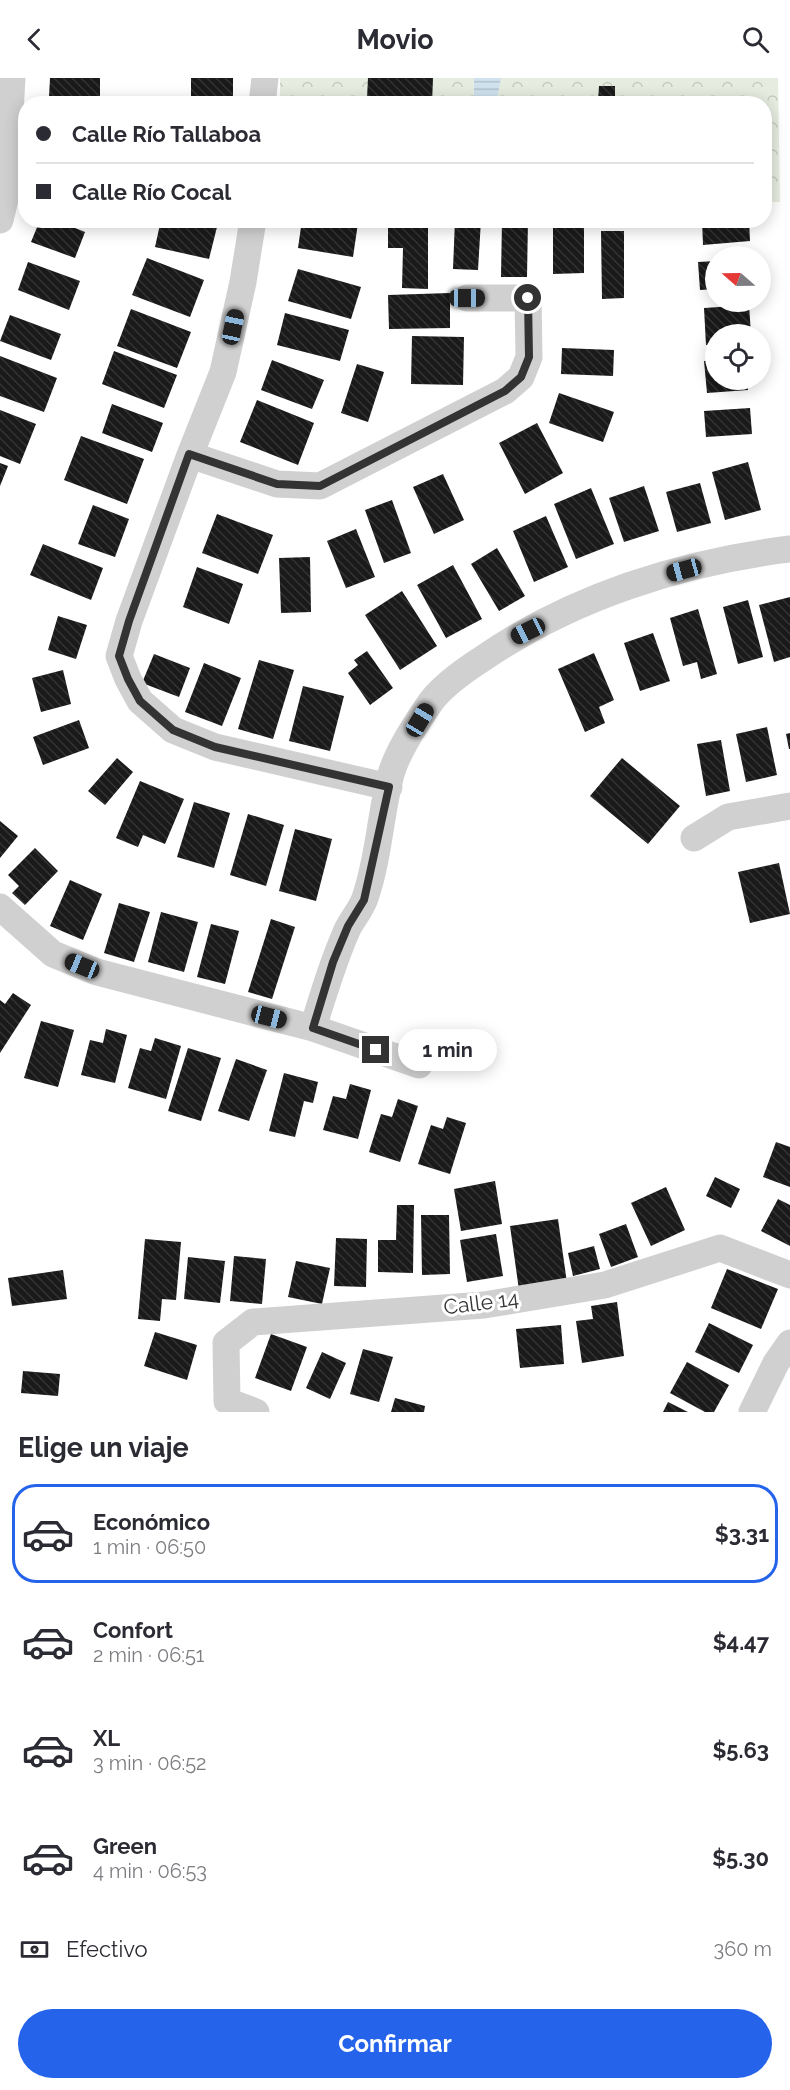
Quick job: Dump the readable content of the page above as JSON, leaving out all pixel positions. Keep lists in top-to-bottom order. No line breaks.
{"streets":{"street":["Calle 14"]},"north":"left","page":{"header":"Movio","banner":["Calle Río Tallaboa","Calle Río Cocal"],"bubble":"1 min","heading":"Elige un viaje","list":[{"name":"Económico","note":"1 min · 06:50","value":"$3.31"},{"name":"Confort","note":"2 min · 06:51","value":"$4.47"},{"name":"XL","note":"3 min · 06:52","value":"$5.63"},{"name":"Green","note":"4 min · 06:53","value":"$5.30"}],"pay":["Efectivo","360 m"],"buttons":"Confirmar"}}
